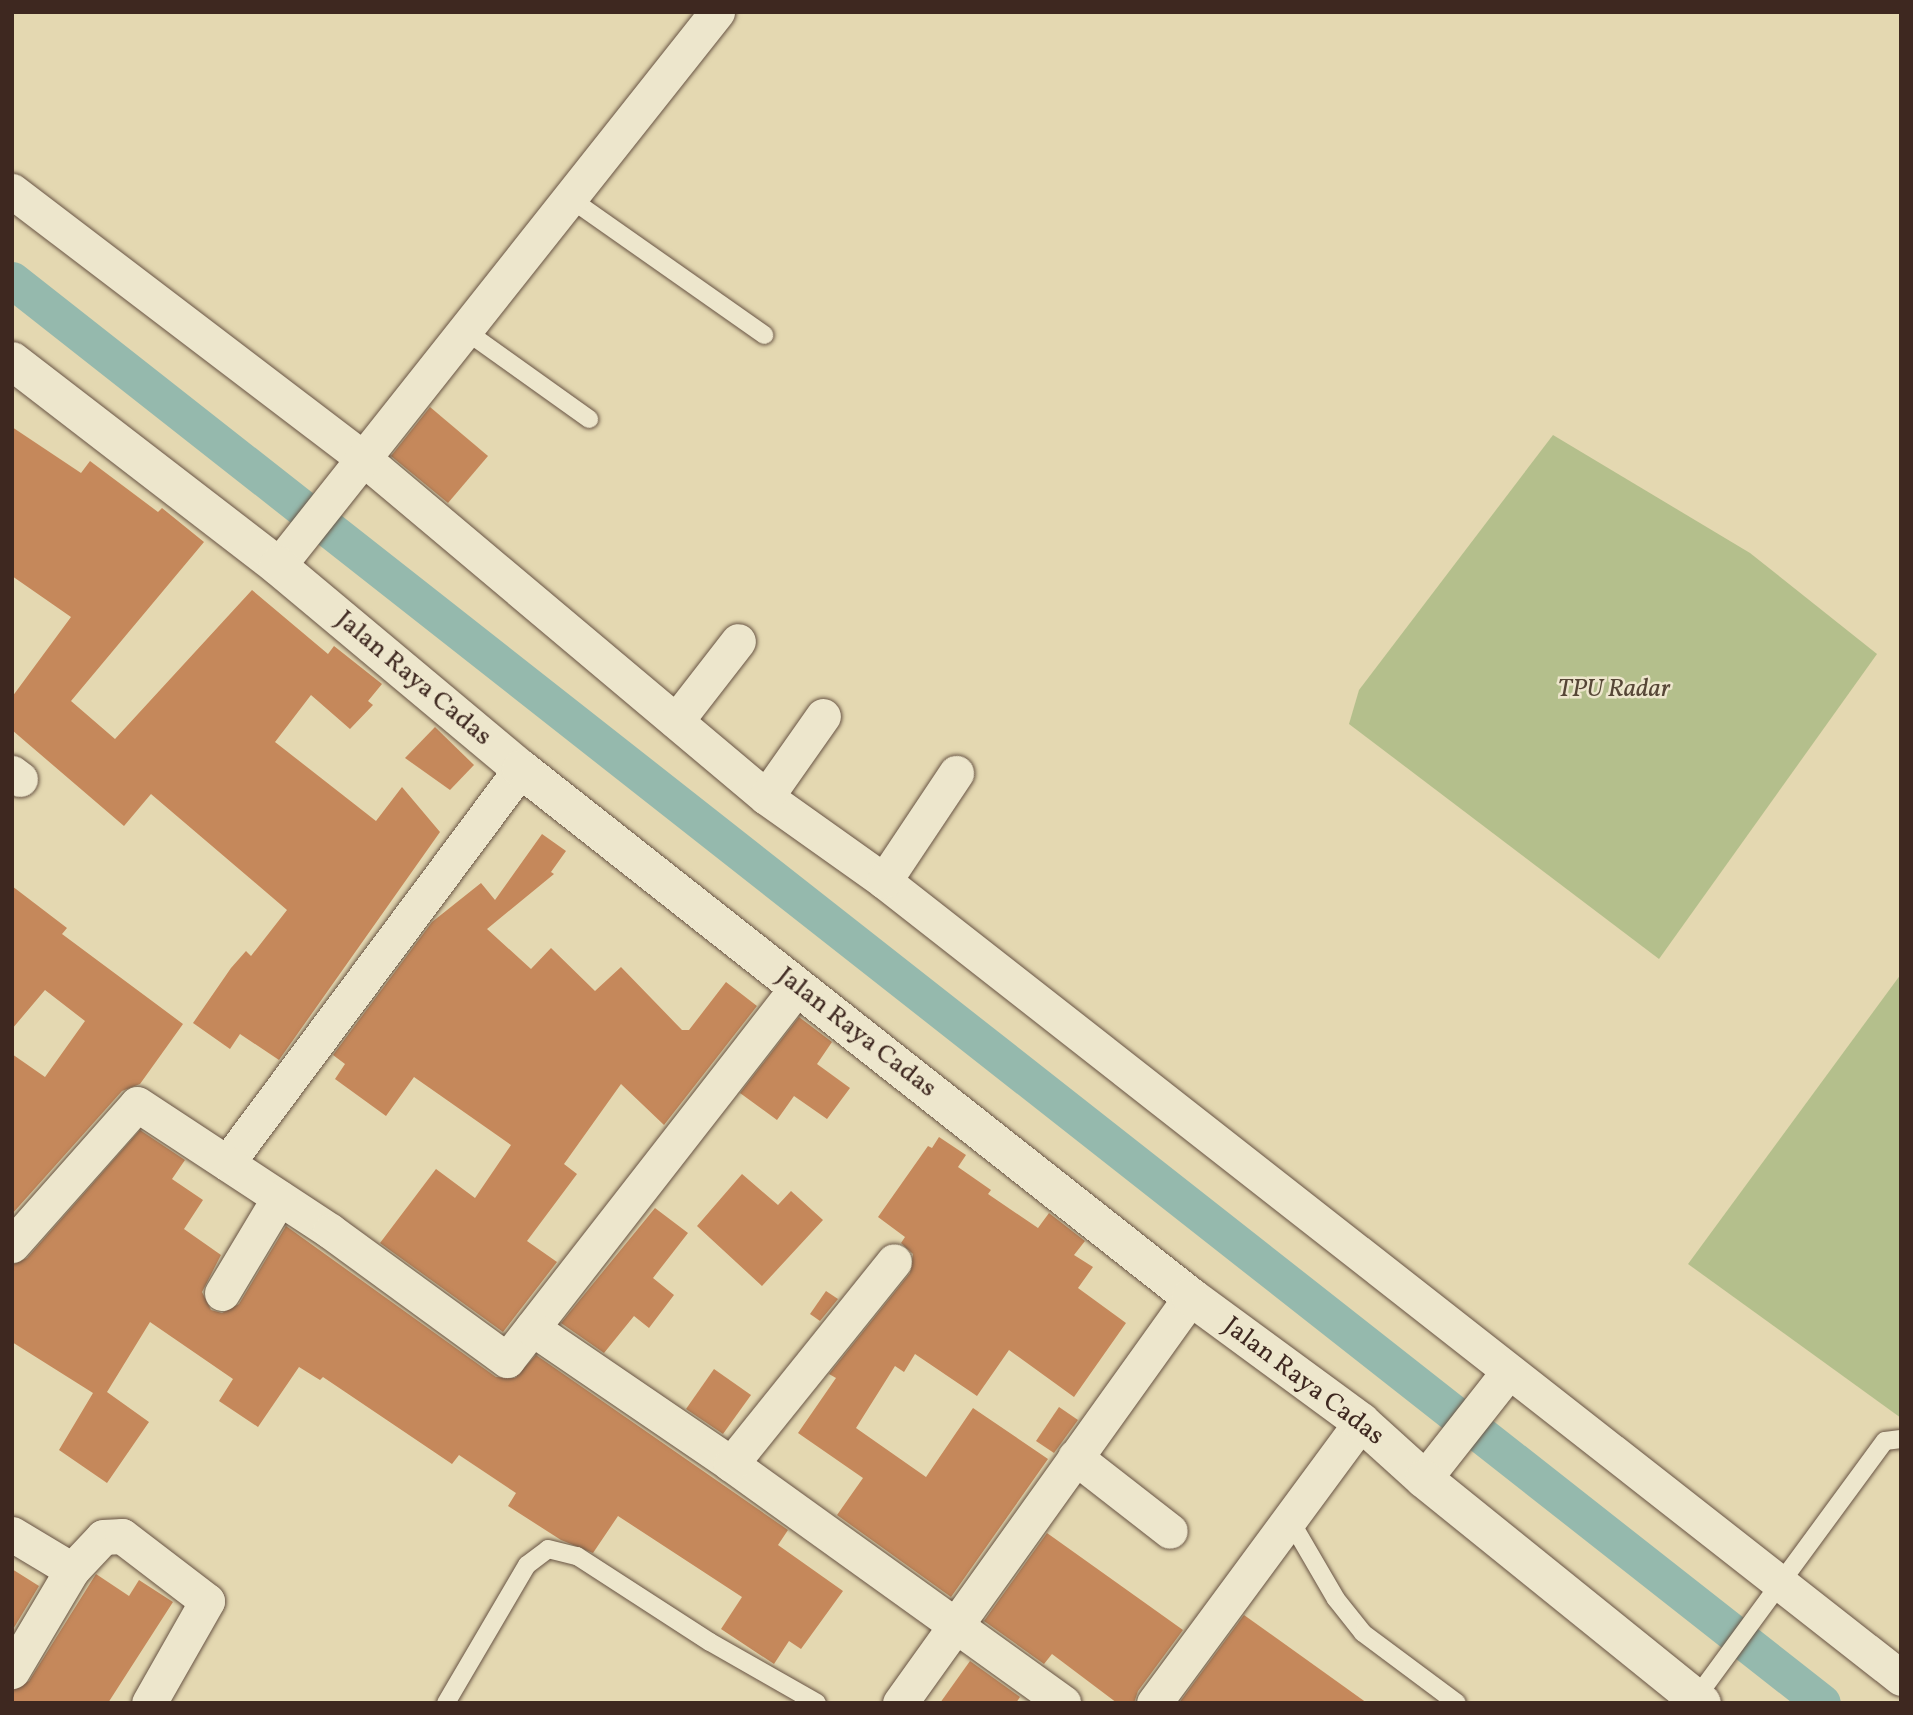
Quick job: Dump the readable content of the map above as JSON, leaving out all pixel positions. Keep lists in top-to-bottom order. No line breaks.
{"streets":{"street":["Jalan Raya Cadas"]},"parks":["TPU Radar"]}
